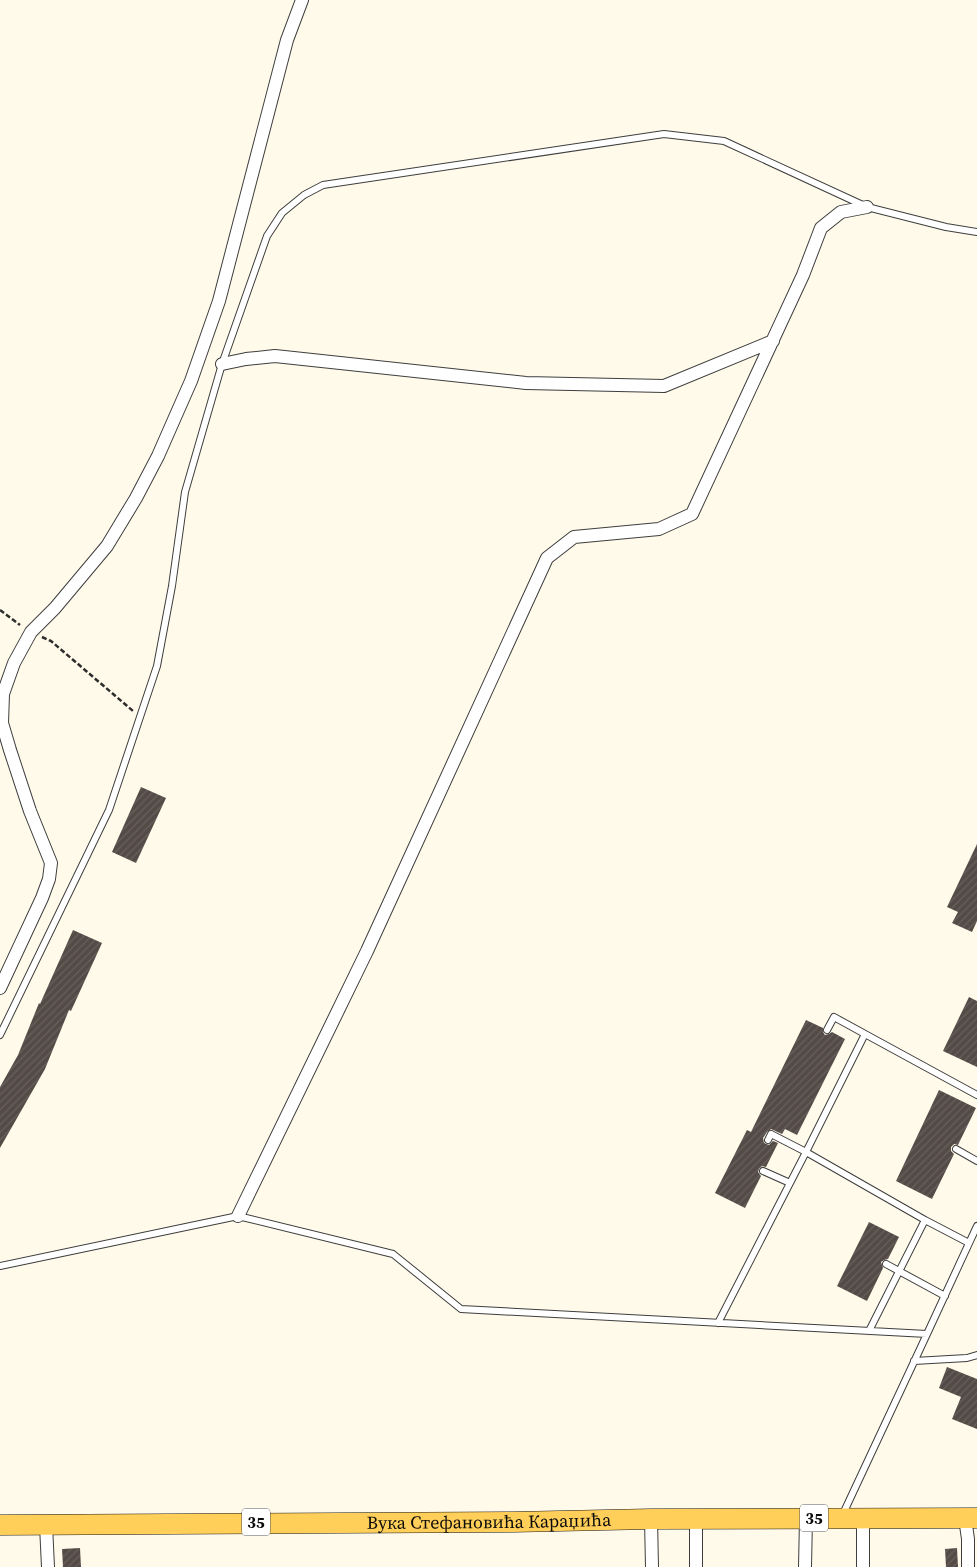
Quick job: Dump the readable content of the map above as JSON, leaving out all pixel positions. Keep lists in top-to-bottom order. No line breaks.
{"streets":{"main road":["35","Вука Стефановића Караџића"]}}
